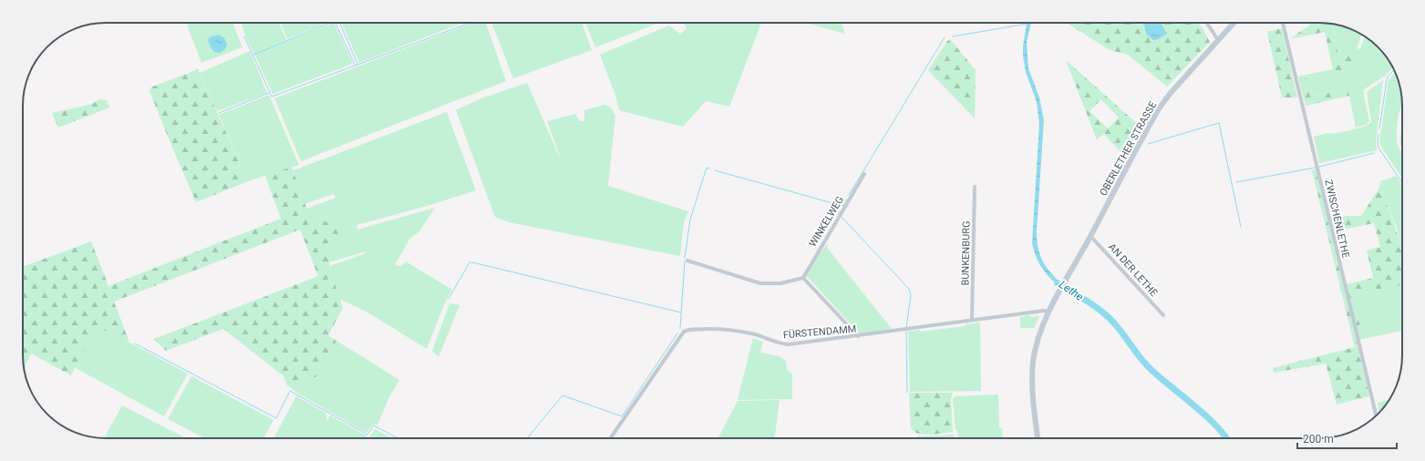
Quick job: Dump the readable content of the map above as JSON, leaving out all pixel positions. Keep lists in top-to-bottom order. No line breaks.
{"streets":{"street":["OBERLETHER STRASSE","ZWISCHENLETHE","WINKELWEG","BUNKENBURG","AN DER LETHE","FÜRSTENDAMM"]},"crossings":[["OBERLETHER STRASSE","AN DER LETHE"],["OBERLETHER STRASSE","FÜRSTENDAMM"],["BUNKENBURG","FÜRSTENDAMM"]],"water":["Lethe"],"scale_bar":"200 m"}
